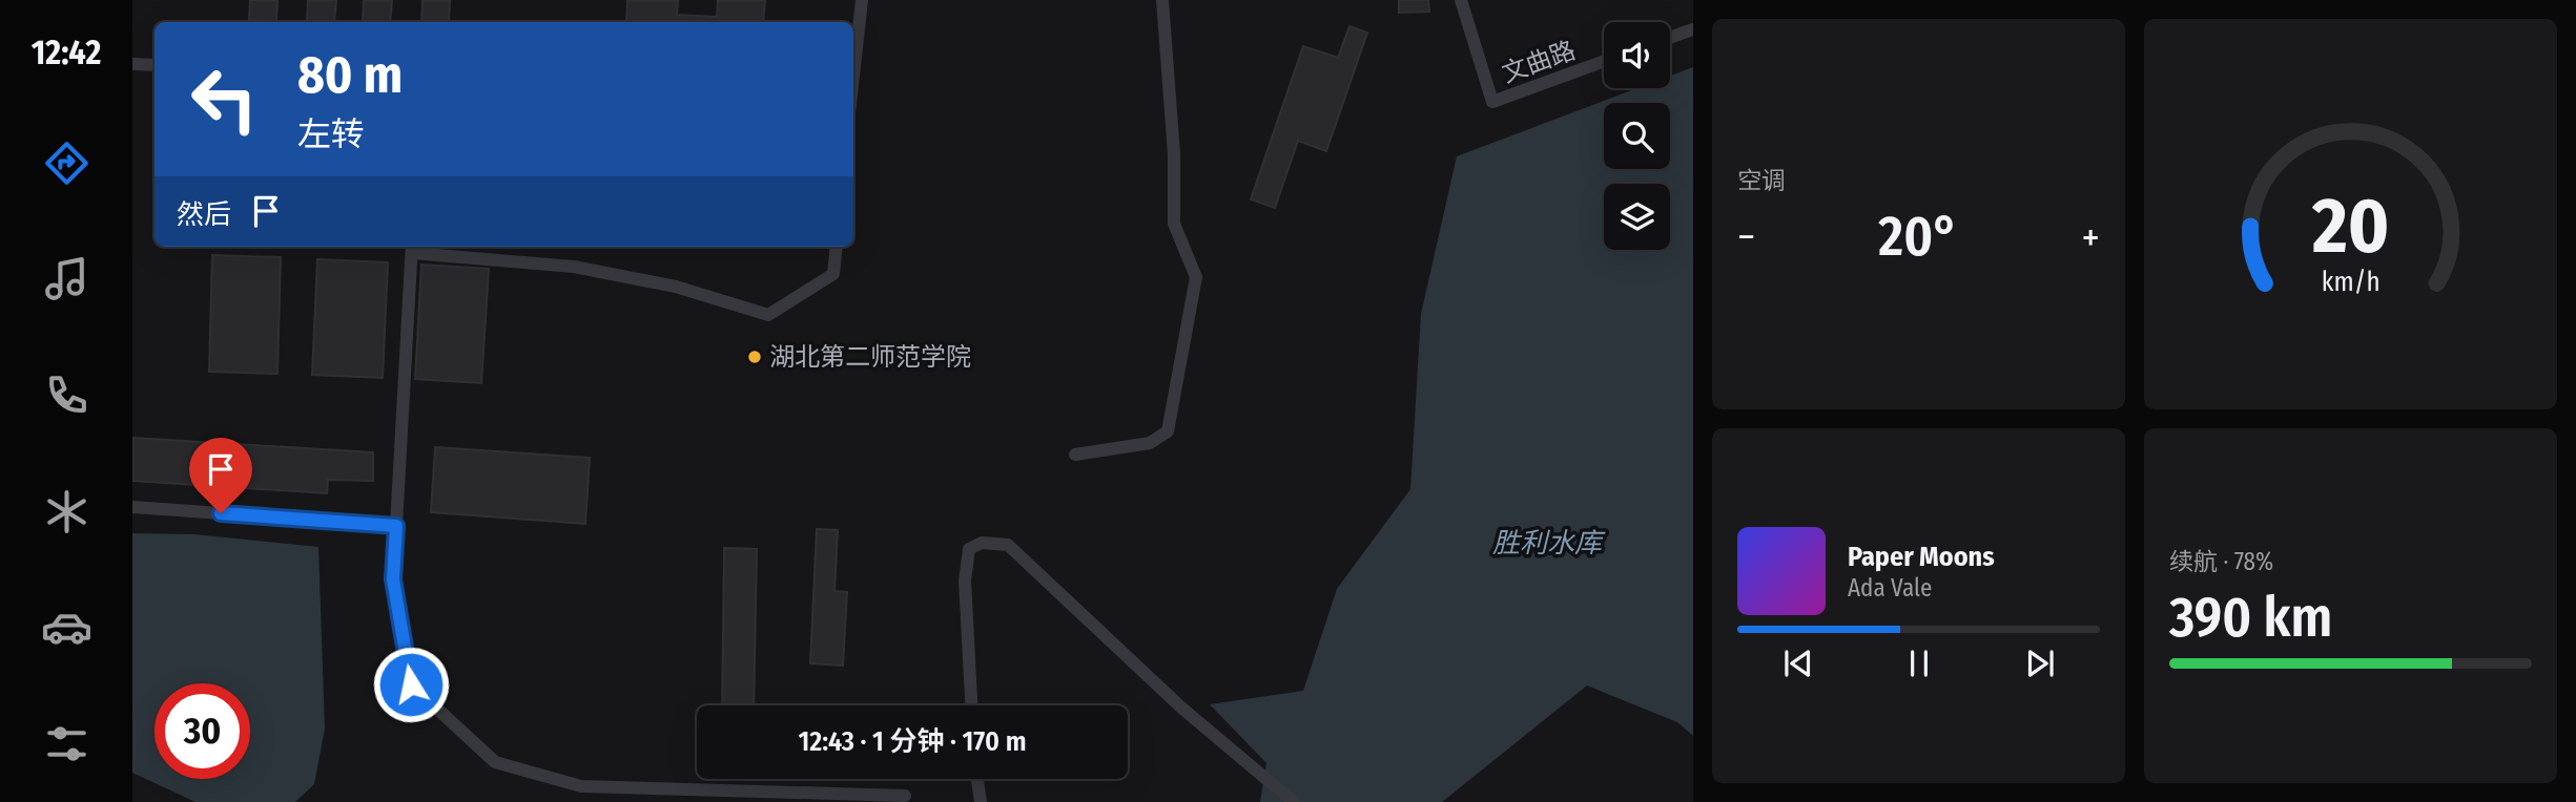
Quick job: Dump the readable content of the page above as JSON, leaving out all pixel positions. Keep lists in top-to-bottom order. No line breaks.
{"streets":{"street":["文曲路"]},"water":["胜利水库"],"places":["湖北第二师范学院"],"page":{"tabs":"12:42","tile":["空调",["续航 · 78%","390 km"]],"turn":["80 m","左转"],"then":"然后","heat":["−","20°","+"],"song":["Paper Moons","Ada Vale"],"limit":"30","trip":"12:43 · 1 分钟 · 170 m","gauge":["20","km/h"]}}
